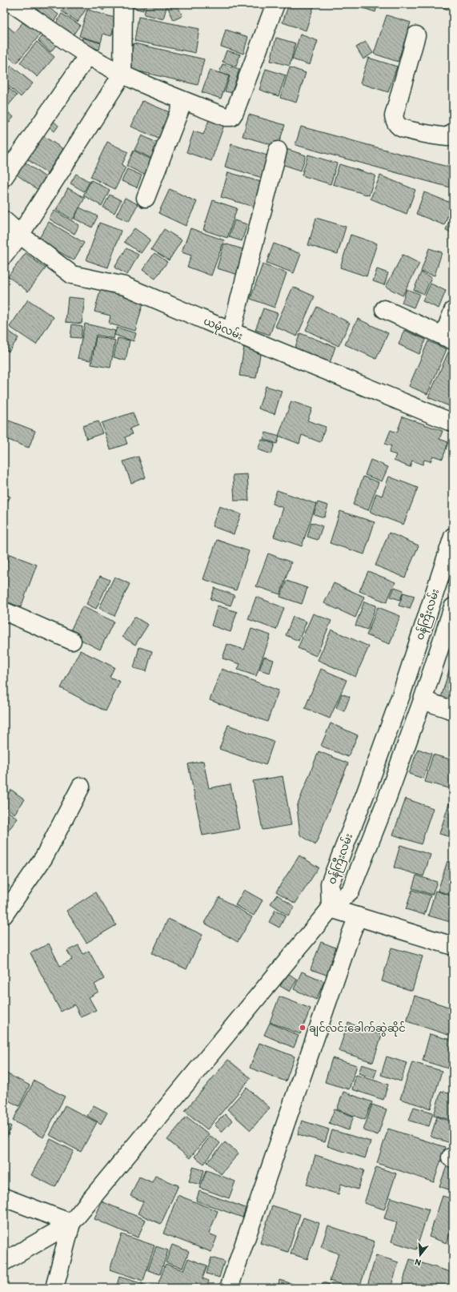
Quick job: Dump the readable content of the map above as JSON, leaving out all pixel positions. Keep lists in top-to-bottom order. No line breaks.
{"streets":{"street":["ယမုံလမ်း","ဝန်ကြီးလမ်း"]},"places":["ချင်လင်းခေါက်ဆွဲဆိုင်"],"north":"bottom"}
